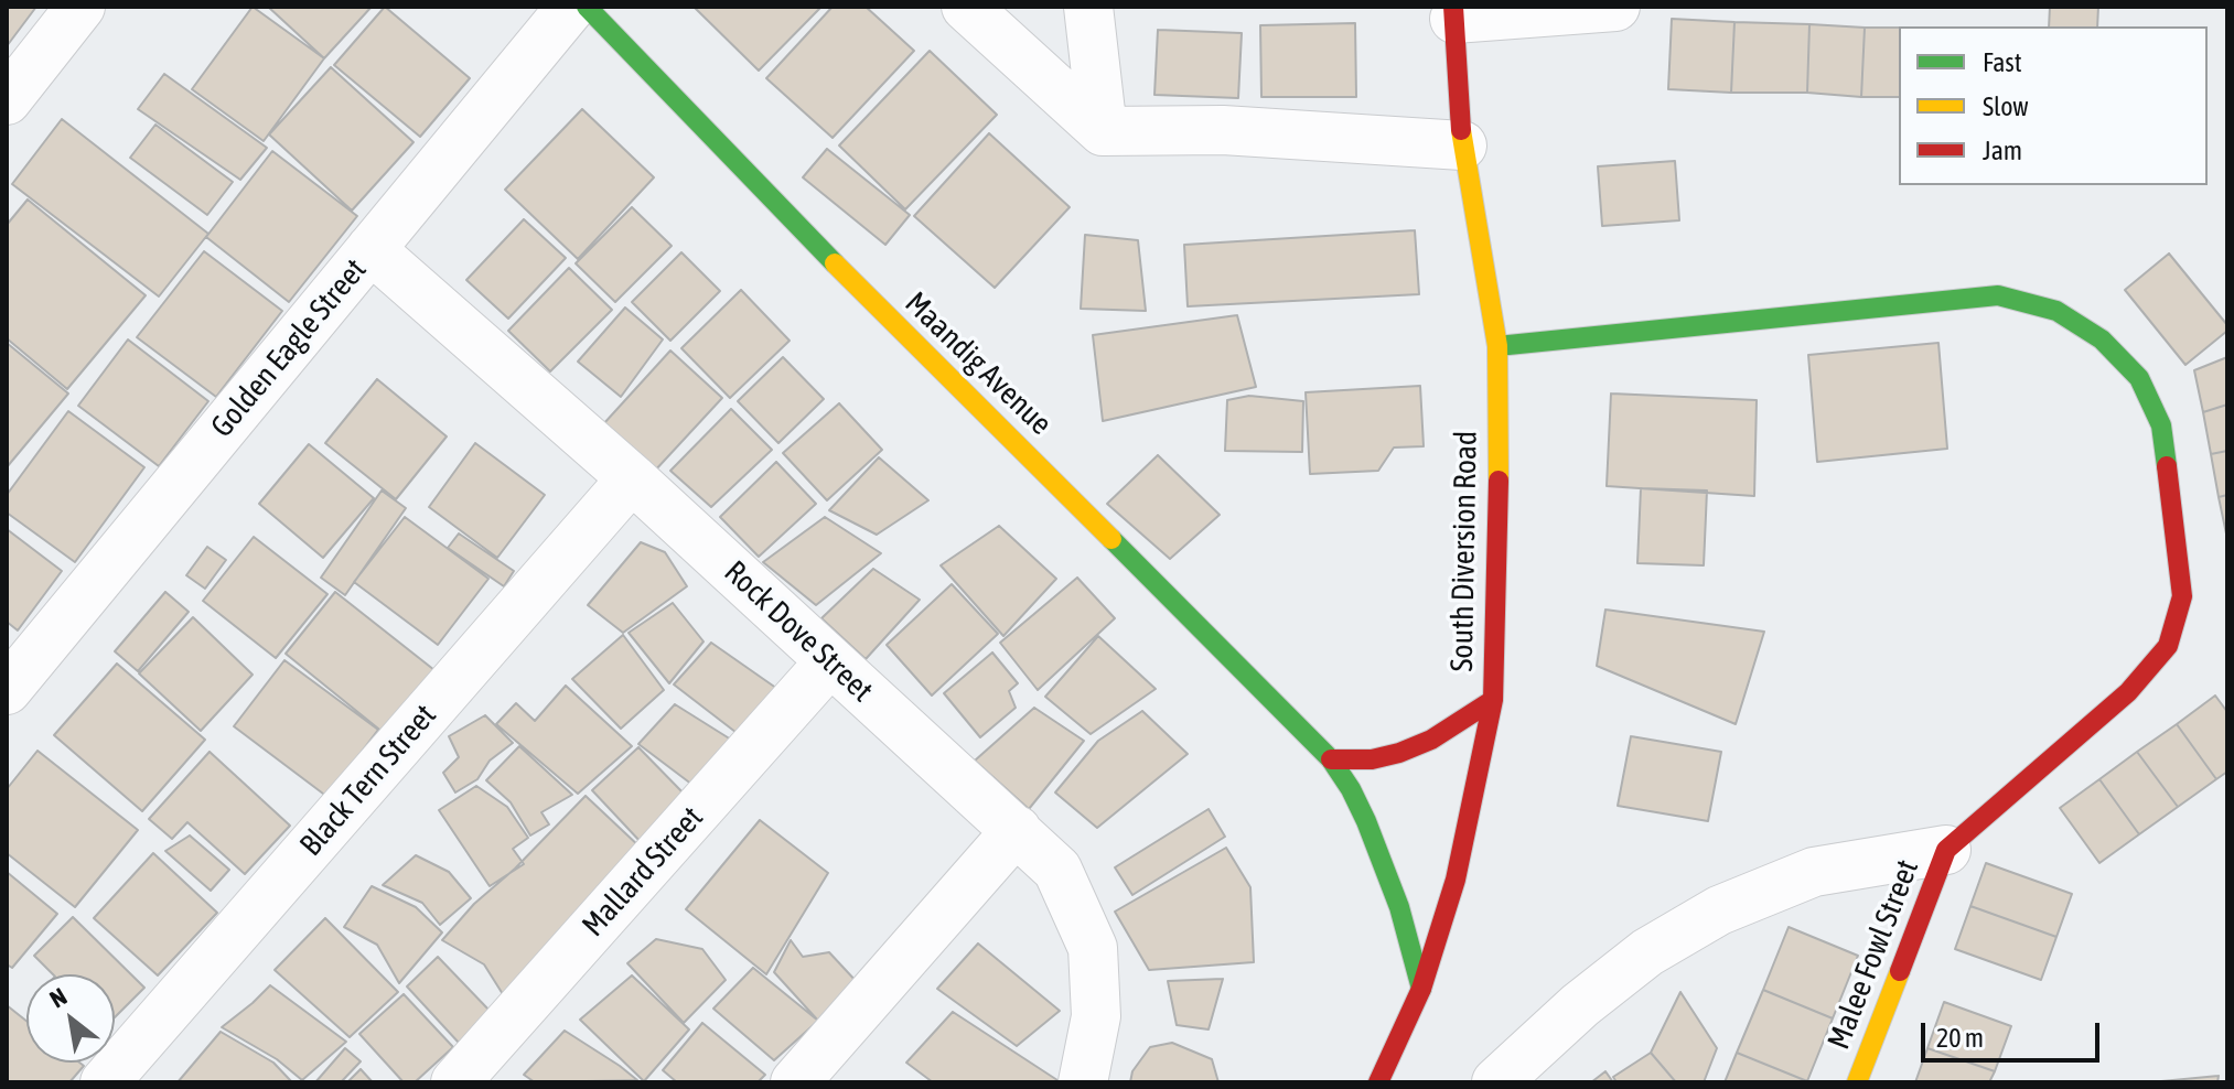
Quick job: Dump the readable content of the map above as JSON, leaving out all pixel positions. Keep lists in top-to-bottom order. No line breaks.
{"streets":{"street":["Golden Eagle Street","Maandig Avenue","South Diversion Road","Rock Dove Street","Black Tern Street","Mallard Street","Malee Fowl Street"]},"crossings":[["Golden Eagle Street","Rock Dove Street"],["Maandig Avenue","South Diversion Road"],["Rock Dove Street","Black Tern Street"],["Rock Dove Street","Mallard Street"]],"legend":["Fast","Slow","Jam"],"scale_bar":"20 m","north":"top left"}
